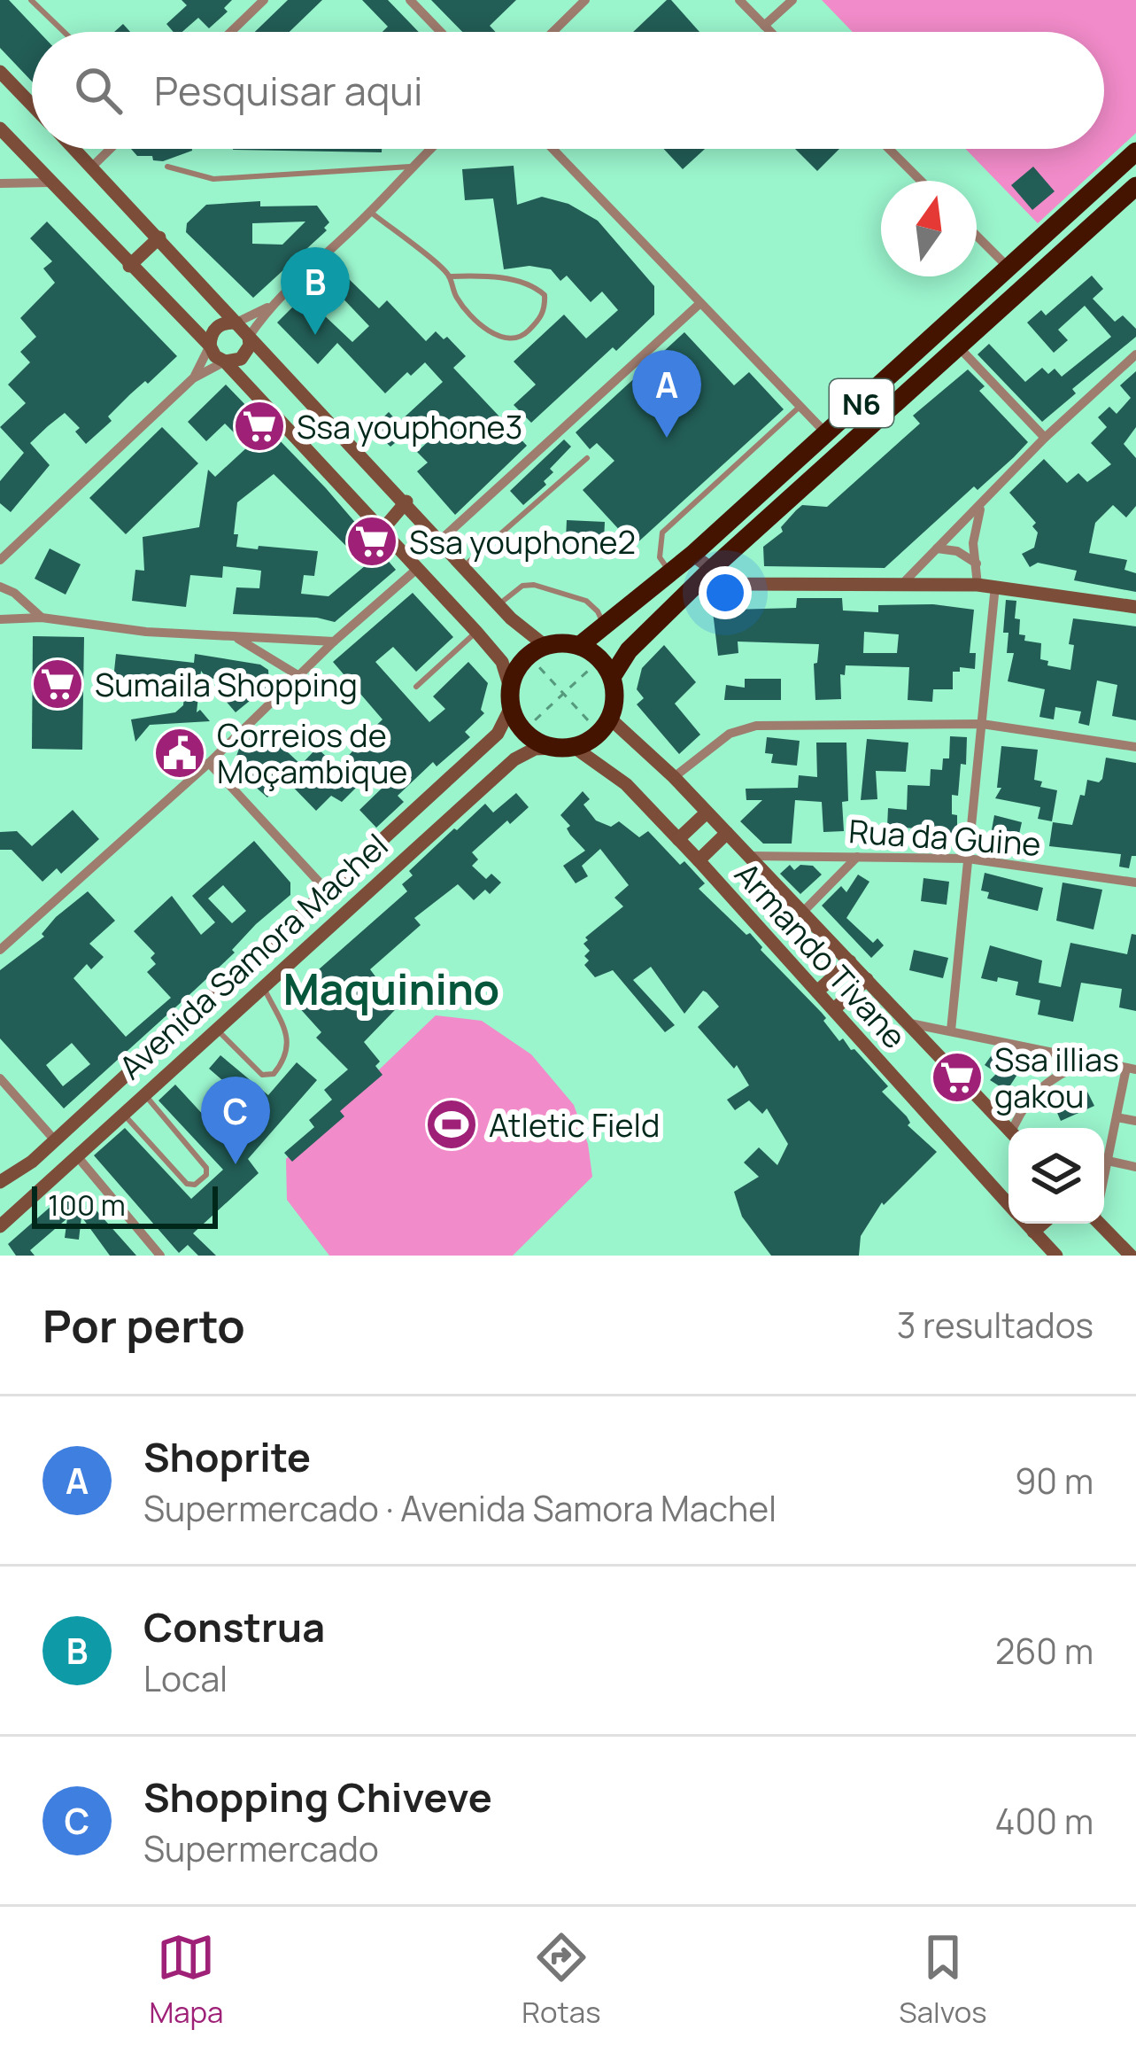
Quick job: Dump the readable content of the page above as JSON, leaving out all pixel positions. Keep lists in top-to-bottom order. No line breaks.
{"streets":{"highway":["N6"],"street":["Rua da Guine","Armando Tivane","Avenida Samora Machel"]},"crossings":[["Rua da Guine","Armando Tivane"],["Armando Tivane","Avenida Samora Machel"]],"districts":["Maquinino"],"places":{"supermarket":["Ssa youphone3","Ssa youphone2","Sumaila Shopping","Ssa illias gakou"],"public building":["Correios de Moçambique"],"sports":["Atletic Field"]},"scale_bar":"100 m","north":"top","page":{"search":"Pesquisar aqui","pins":["B","A","C"],"scale":"100 m","heading":["Por perto","3 resultados"],"list":[{"mark":"A","name":"Shoprite","note":"Supermercado · Avenida Samora Machel","value":"90 m"},{"mark":"B","name":"Construa","note":"Local","value":"260 m"},{"mark":"C","name":"Shopping Chiveve","note":"Supermercado","value":"400 m"}],"nav":["Mapa","Rotas","Salvos"]}}
